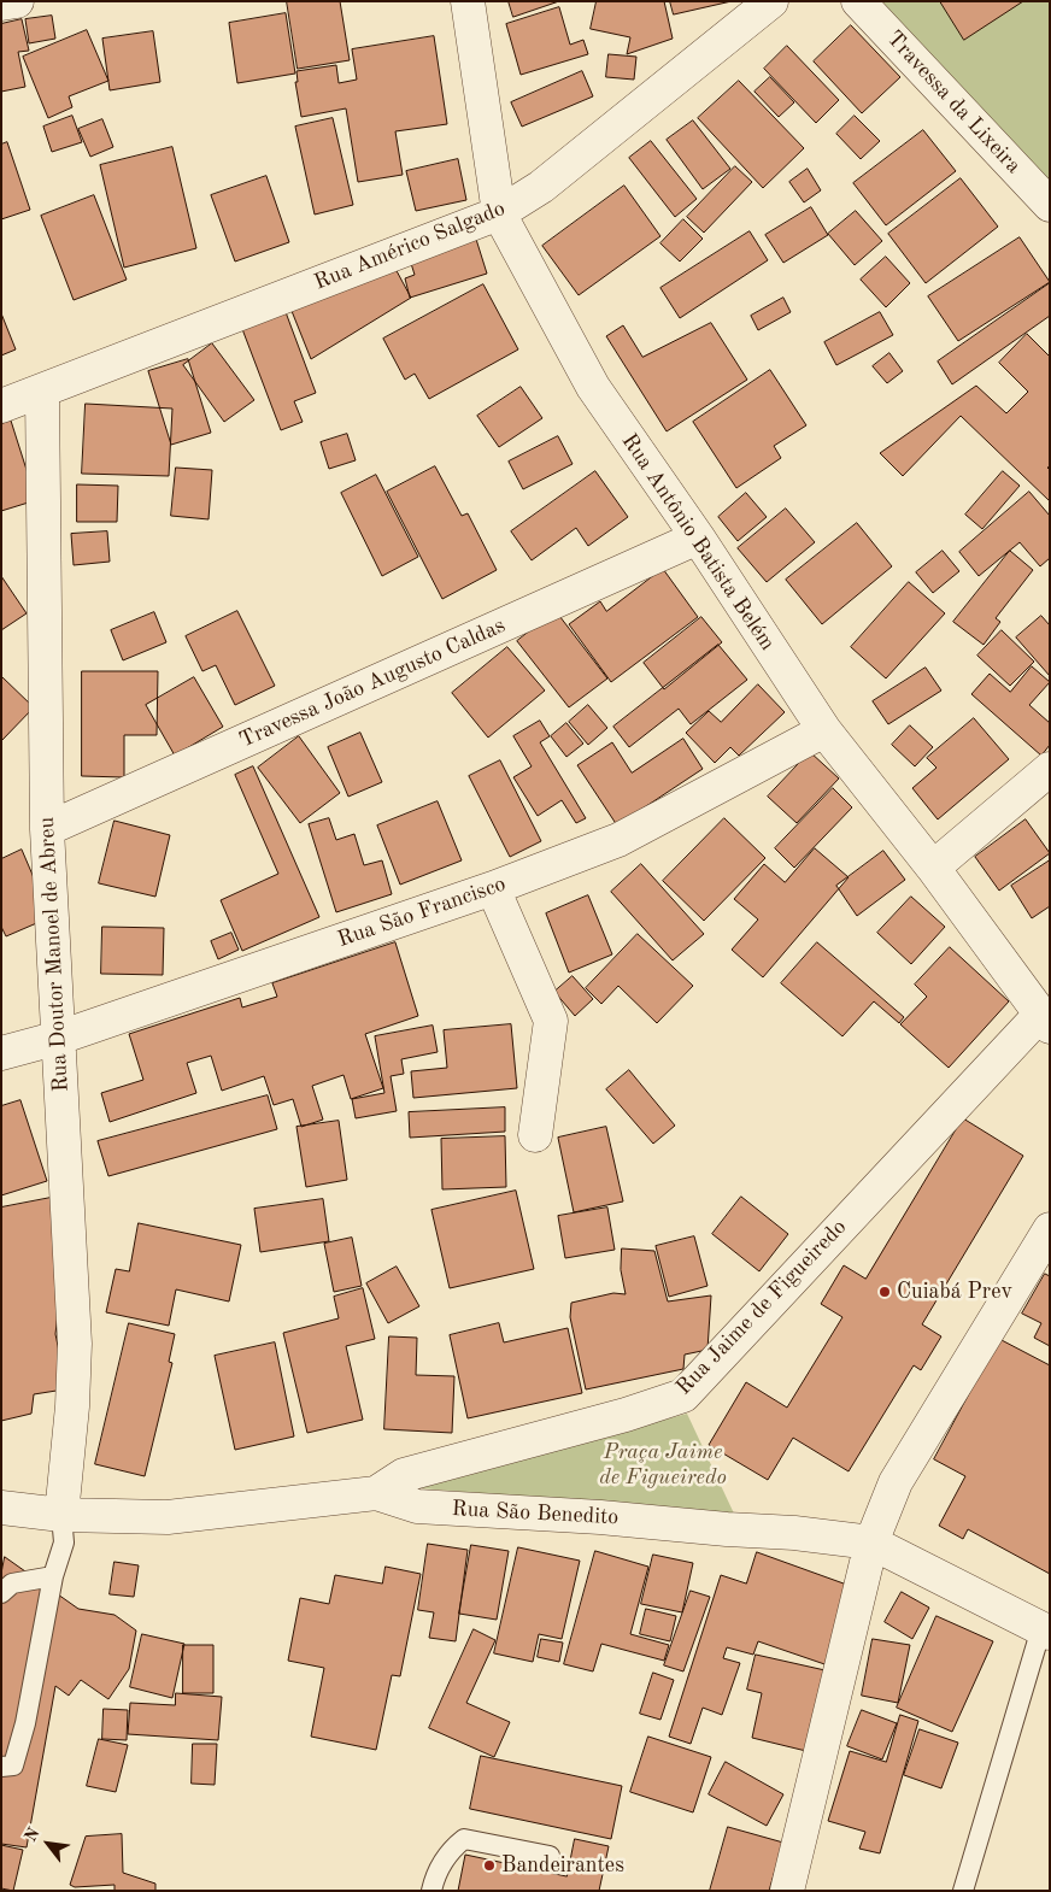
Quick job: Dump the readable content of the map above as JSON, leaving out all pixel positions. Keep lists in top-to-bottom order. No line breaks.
{"streets":{"street":["Travessa da Lixeira","Rua Américo Salgado","Rua Antônio Batista Belém","Travessa João Augusto Caldas","Rua São Francisco","Rua Doutor Manoel de Abreu","Rua Jaime de Figueiredo","Rua São Benedito"]},"crossings":[["Rua Américo Salgado","Rua Antônio Batista Belém"],["Rua Américo Salgado","Rua Doutor Manoel de Abreu"],["Rua Antônio Batista Belém","Travessa João Augusto Caldas"],["Rua Antônio Batista Belém","Rua São Francisco"],["Rua Antônio Batista Belém","Rua Jaime de Figueiredo"],["Travessa João Augusto Caldas","Rua Doutor Manoel de Abreu"],["Rua São Francisco","Rua Doutor Manoel de Abreu"],["Rua Doutor Manoel de Abreu","Rua São Benedito"],["Rua Jaime de Figueiredo","Rua São Benedito"]],"parks":["Praça Jaime de Figueiredo"],"places":["Cuiabá Prev","Bandeirantes"],"north":"top left"}
